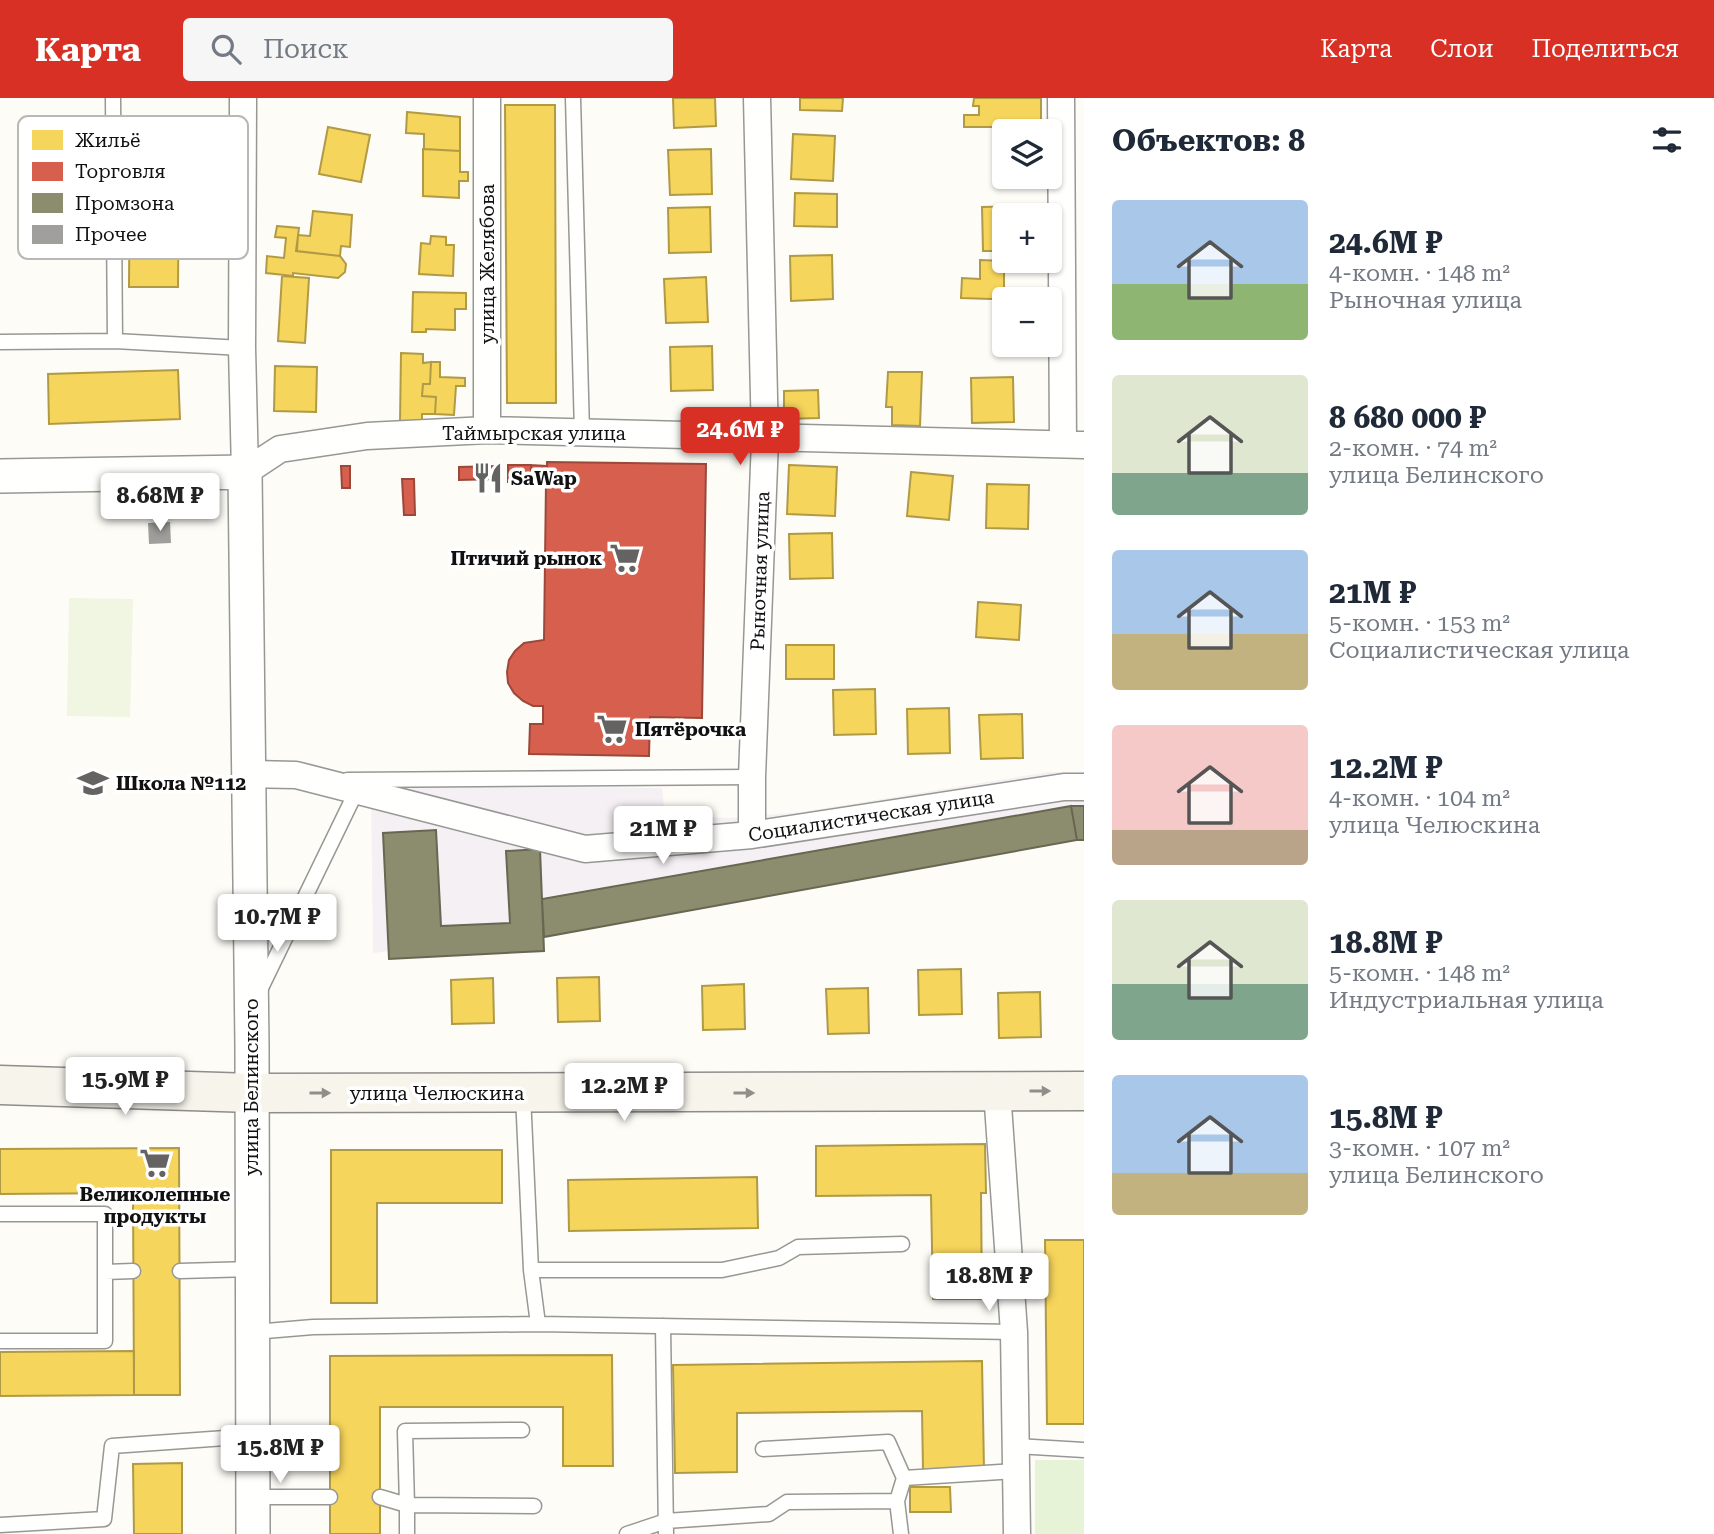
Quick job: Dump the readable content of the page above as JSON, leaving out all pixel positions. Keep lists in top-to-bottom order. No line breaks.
{"streets":{"main road":["улица Челюскина"],"street":["улица Желябова","Таймырская улица","Рыночная улица","Социалистическая улица","улица Белинского"]},"crossings":[["улица Желябова","Таймырская улица"],["Таймырская улица","Рыночная улица"],["Таймырская улица","улица Белинского"],["Рыночная улица","Социалистическая улица"],["Социалистическая улица","улица Белинского"],["улица Белинского","улица Челюскина"]],"one_way":["улица Челюскина"],"places":{"restaurant":["SaWap"],"supermarket":["Птичий рынок","Пятёрочка","Великолепные продукты"],"school or university":["Школа №112"]},"legend":["Жильё","Торговля","Промзона","Прочее"],"page":{"header":"Карта","search":"Поиск","nav":["Карта","Слои","Поделиться"],"heading":"Объектов: 8","map_buttons":["+","−"],"list":[{"name":"24.6M ₽","note":"4-комн. · 148 m² · Рыночная улица"},{"name":"8 680 000 ₽","note":"2-комн. · 74 m² · улица Белинского"},{"name":"21M ₽","note":"5-комн. · 153 m² · Социалистическая улица"},{"name":"12.2M ₽","note":"4-комн. · 104 m² · улица Челюскина"},{"name":"18.8M ₽","note":"5-комн. · 148 m² · Индустриальная улица"},{"name":"15.8M ₽","note":"3-комн. · 107 m² · улица Белинского"}],"price":["24.6M ₽","8.68M ₽","21M ₽","10.7M ₽","15.9M ₽","12.2M ₽","18.8M ₽","15.8M ₽"]}}
